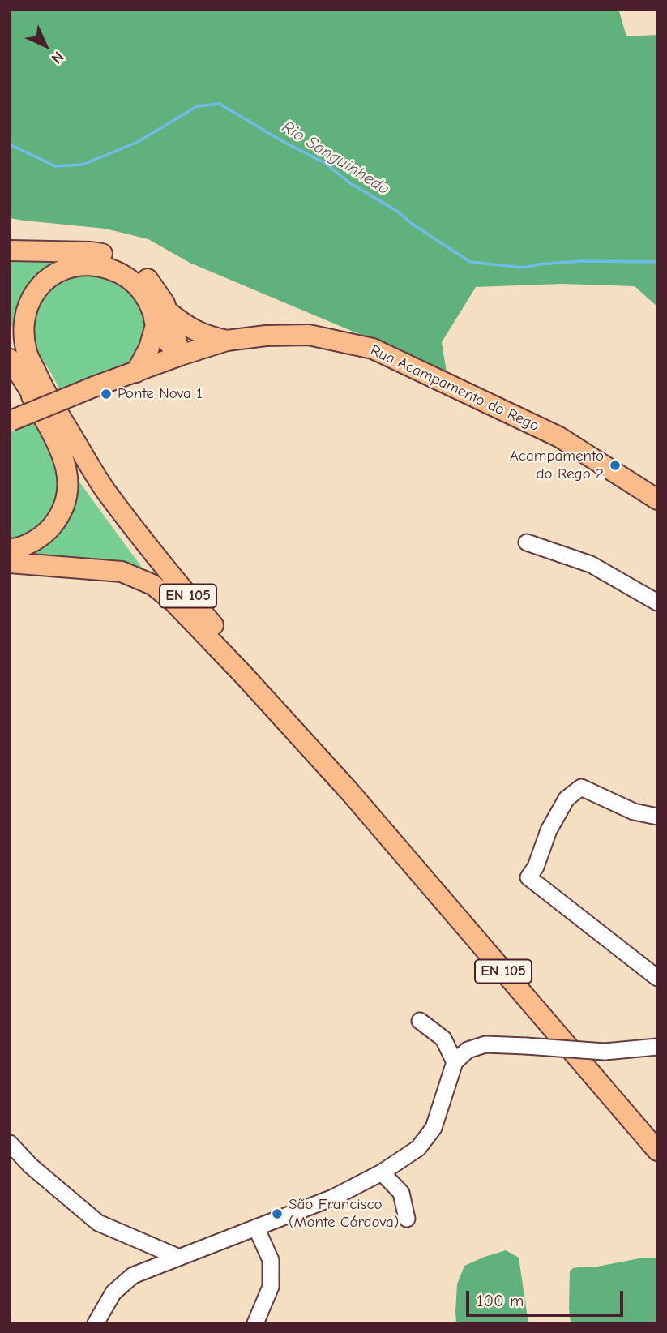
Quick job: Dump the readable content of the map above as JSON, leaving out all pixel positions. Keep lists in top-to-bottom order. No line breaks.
{"streets":{"main road":["Rua Acampamento do Rego","EN 105"]},"water":["Rio Sanguinhedo"],"places":["Ponte Nova 1","Acampamento do Rego 2","São Francisco (Monte Córdova)"],"scale_bar":"100 m","north":"bottom right"}
